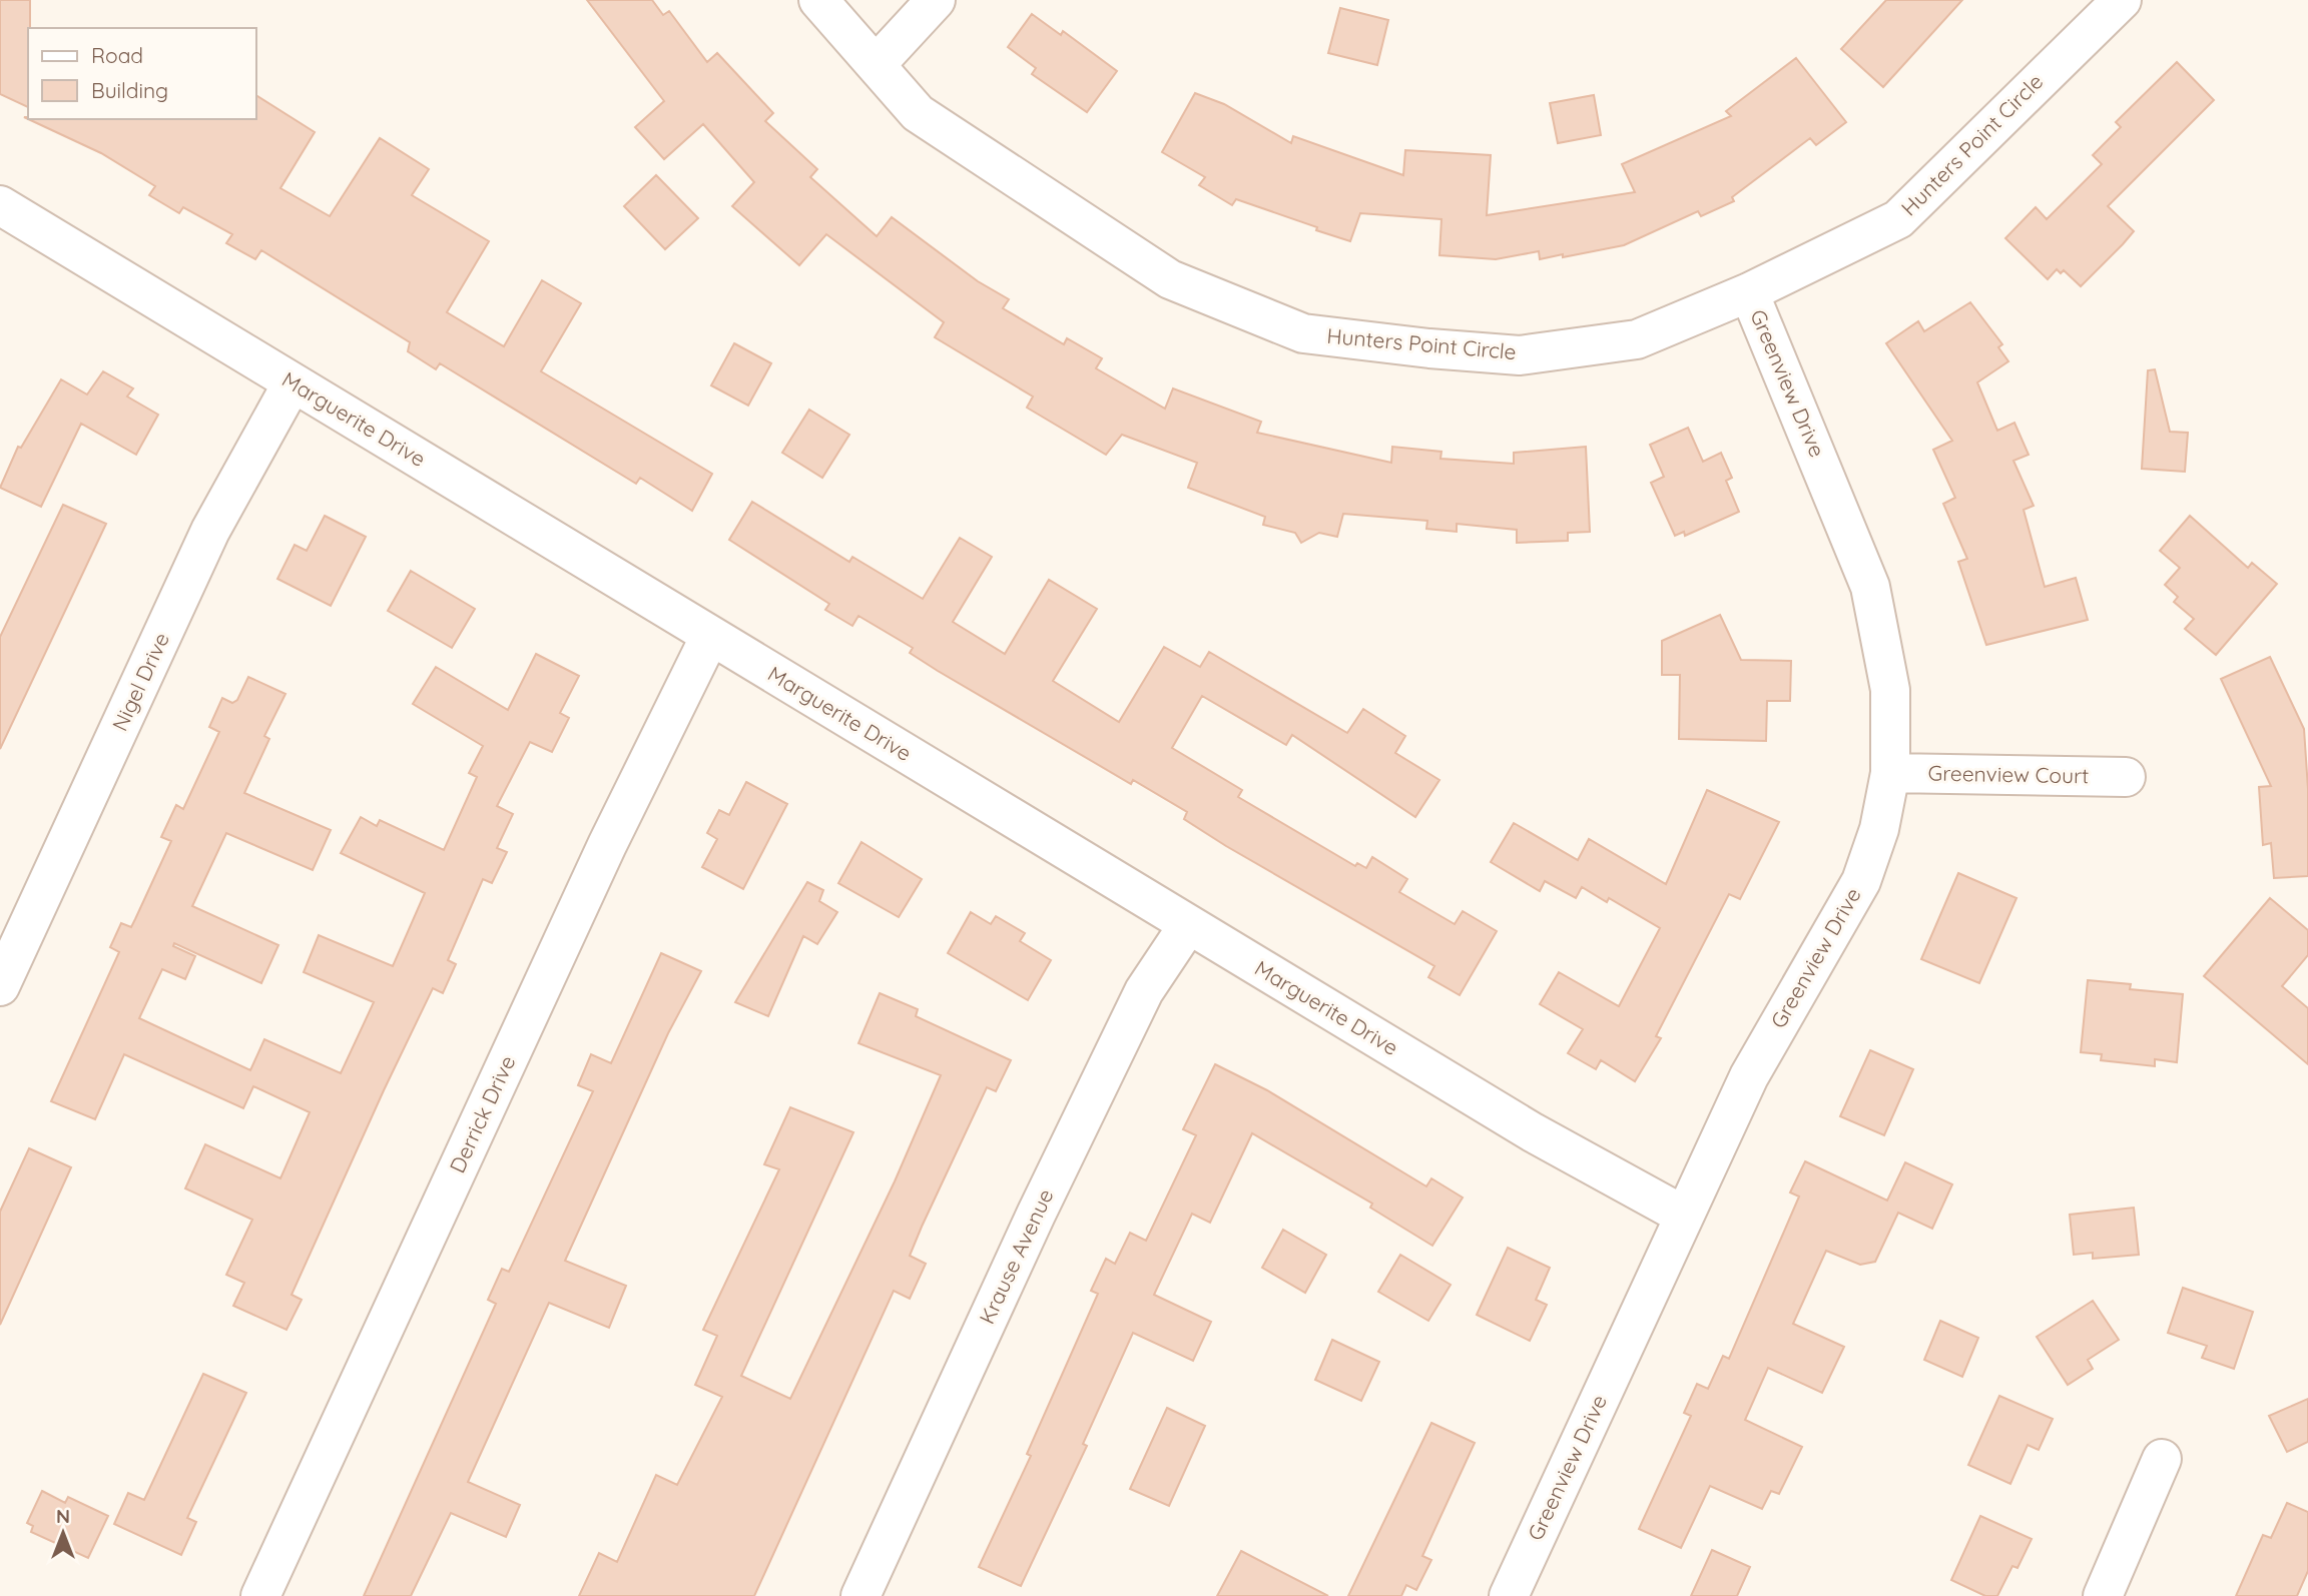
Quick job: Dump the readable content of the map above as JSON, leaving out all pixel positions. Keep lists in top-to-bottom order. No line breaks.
{"streets":{"street":["Hunters Point Circle","Greenview Drive","Marguerite Drive","Nigel Drive","Greenview Court","Derrick Drive","Krause Avenue"]},"crossings":[["Hunters Point Circle","Greenview Drive"],["Greenview Drive","Marguerite Drive"],["Greenview Drive","Greenview Court"],["Marguerite Drive","Nigel Drive"],["Marguerite Drive","Derrick Drive"],["Marguerite Drive","Krause Avenue"]],"legend":["Road","Building"],"north":"top"}
